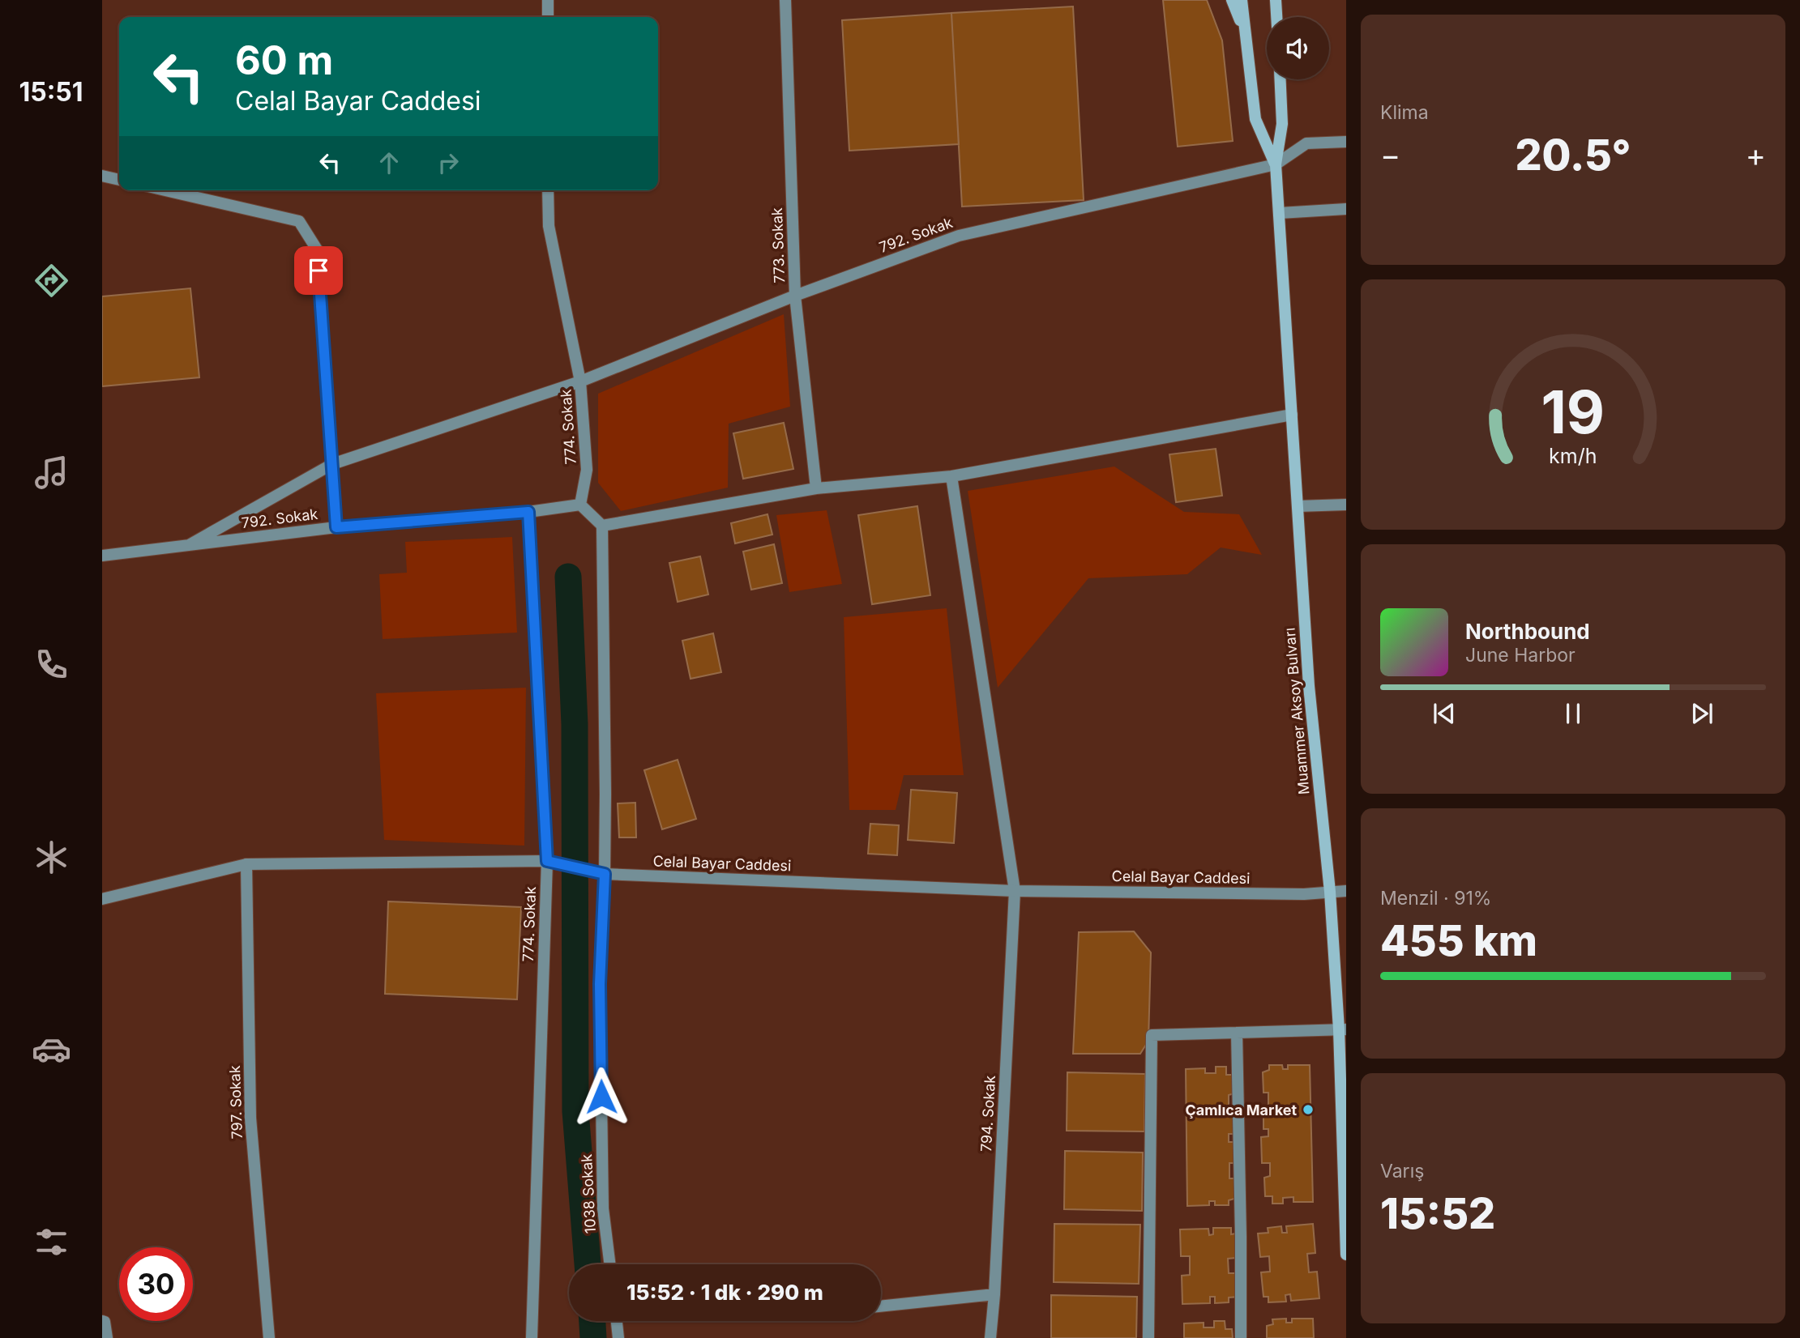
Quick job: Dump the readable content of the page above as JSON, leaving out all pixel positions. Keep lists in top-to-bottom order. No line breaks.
{"streets":{"main road":["Muammer Aksoy Bulvarı"],"street":["792. Sokak","773. Sokak","774. Sokak","Celal Bayar Caddesi","797. Sokak","794. Sokak","1038 Sokak"]},"crossings":[["792. Sokak","773. Sokak"],["792. Sokak","774. Sokak"],["792. Sokak","Muammer Aksoy Bulvarı"],["774. Sokak","Celal Bayar Caddesi"],["Muammer Aksoy Bulvarı","Celal Bayar Caddesi"],["Celal Bayar Caddesi","797. Sokak"],["Celal Bayar Caddesi","794. Sokak"],["Celal Bayar Caddesi","1038 Sokak"]],"places":["Çamlıca Market"],"page":{"tabs":"15:51","tile":["Klima",["Menzil · 91%","455 km"],["Varış","15:52"]],"turn":["60 m","Celal Bayar Caddesi"],"heat":["−","20.5°","+"],"song":["Northbound","June Harbor"],"limit":"30","trip":"15:52 · 1 dk · 290 m","gauge":["19","km/h"]}}
